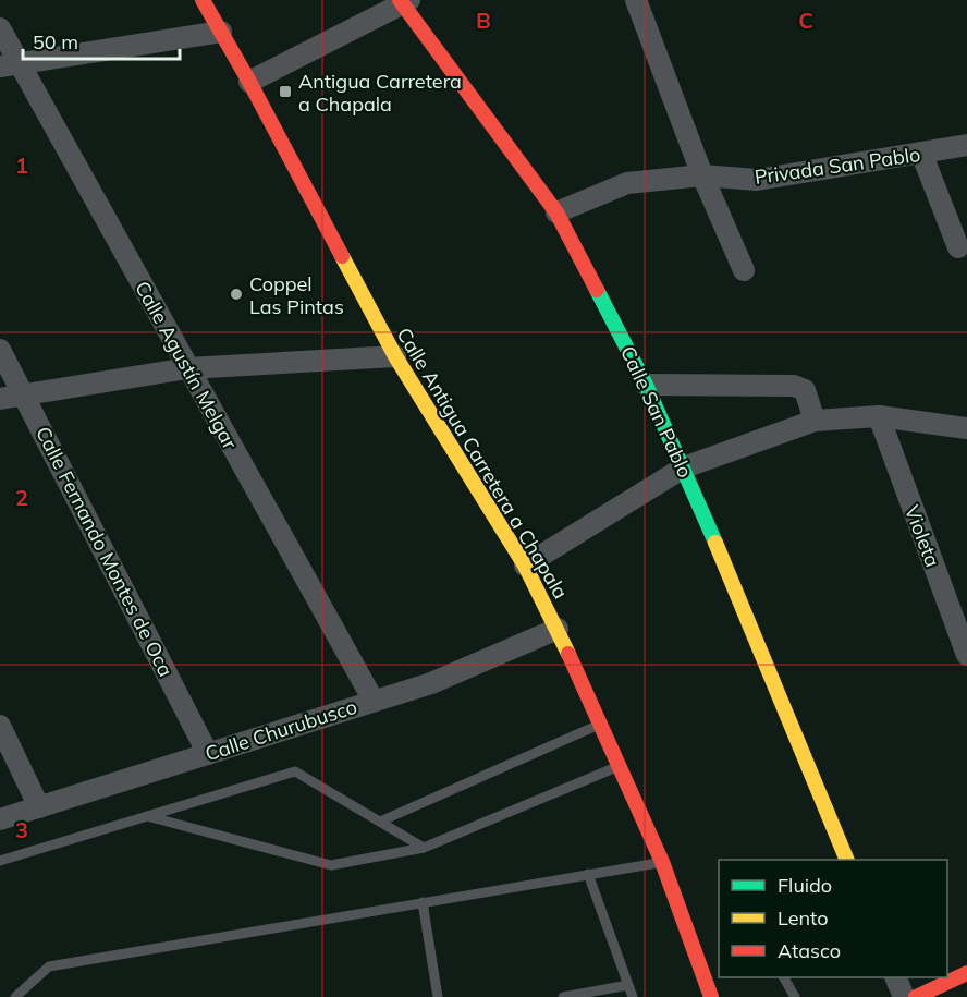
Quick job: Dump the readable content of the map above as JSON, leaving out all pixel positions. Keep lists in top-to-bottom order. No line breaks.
{"streets":{"main road":["Calle San Pablo","Calle Antigua Carretera a Chapala"],"street":["Privada San Pablo","Calle Agustín Melgar","Violeta","Calle Fernando Montes de Oca","Calle Churubusco"]},"crossings":[["Privada San Pablo","Calle San Pablo"],["Calle Agustín Melgar","Calle Churubusco"],["Calle Antigua Carretera a Chapala","Calle Churubusco"],["Calle Fernando Montes de Oca","Calle Churubusco"]],"places":{"transit":["Antigua Carretera a Chapala"],"other":["Coppel Las Pintas"]},"legend":["Fluido","Lento","Atasco"],"scale_bar":"50 m","grid":{"columns":["B","C"],"rows":["1","2","3"]}}
